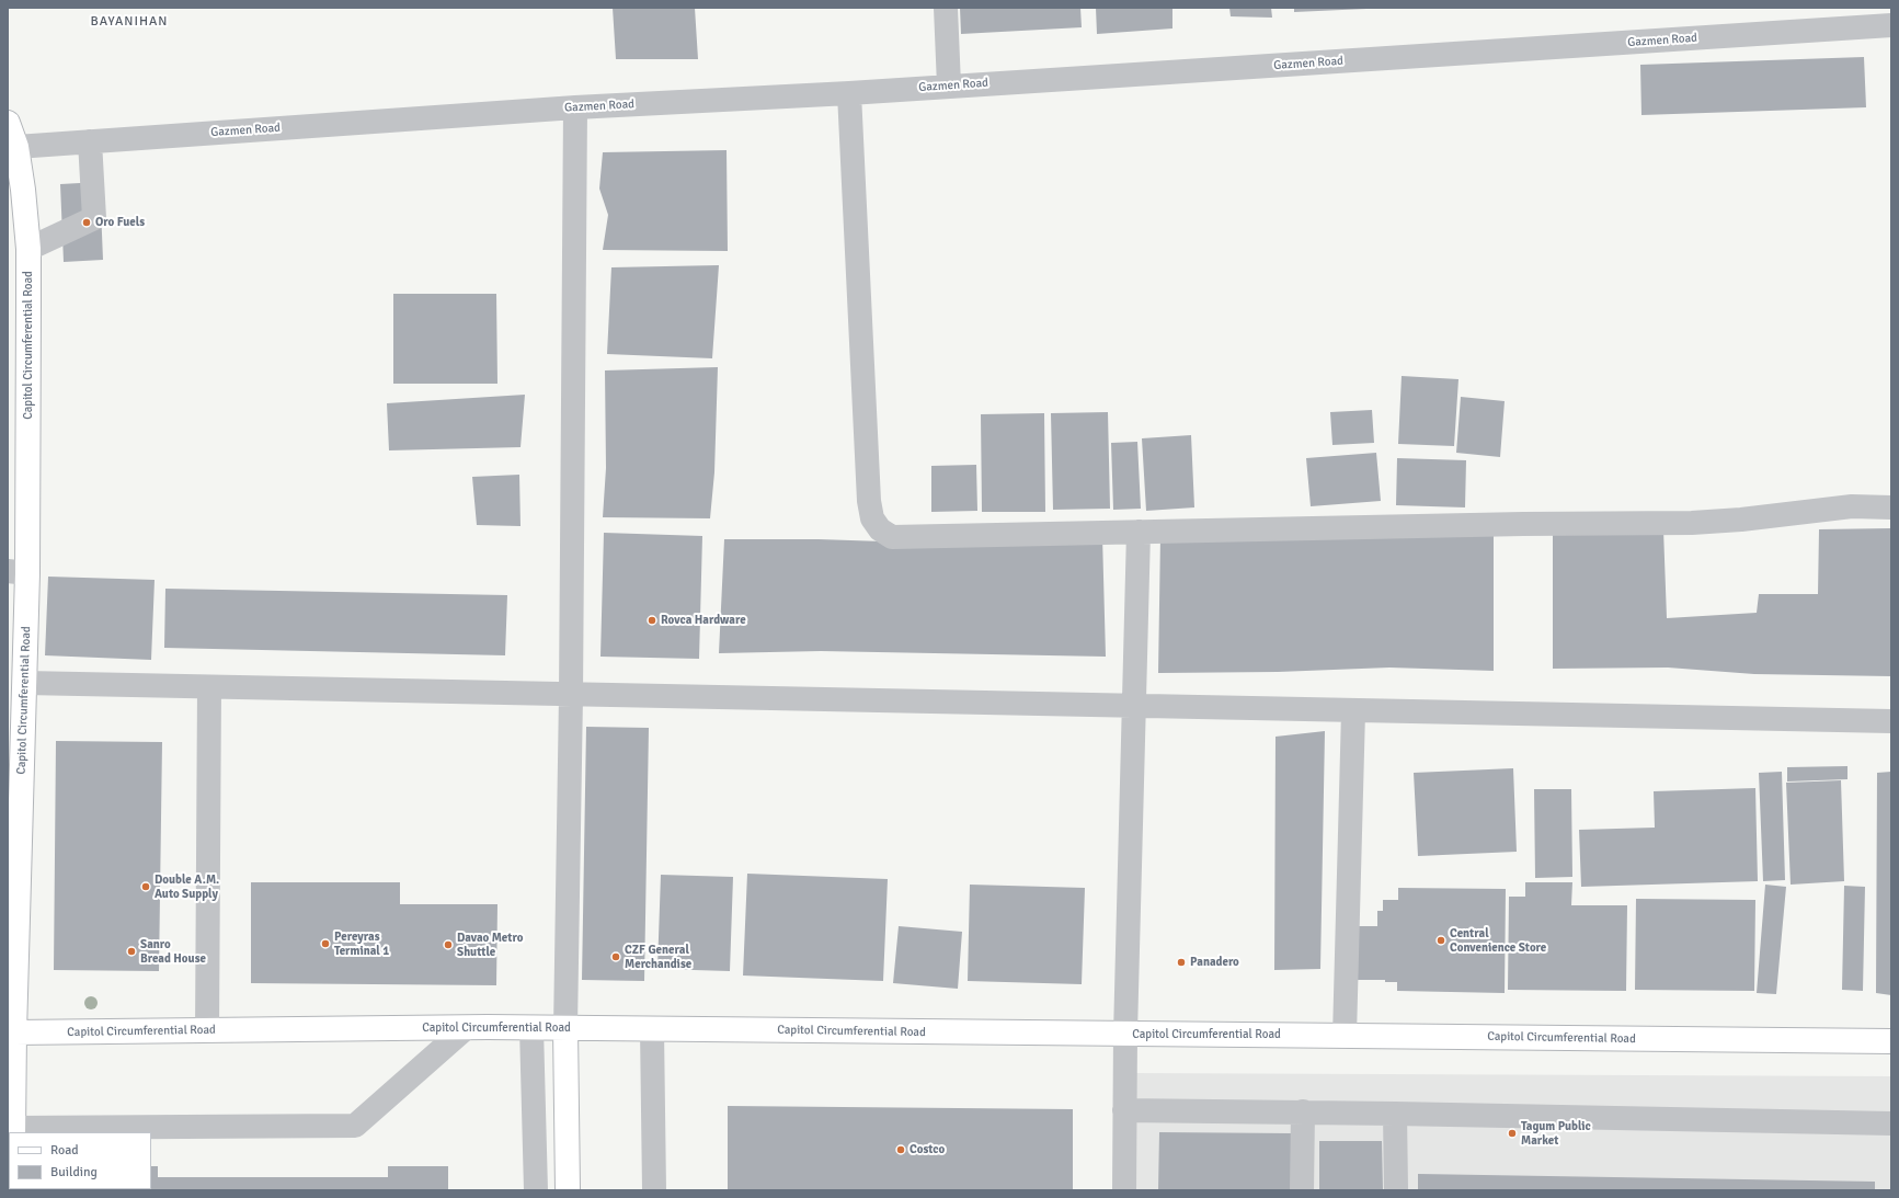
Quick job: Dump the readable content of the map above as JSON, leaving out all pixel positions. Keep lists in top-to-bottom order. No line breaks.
{"streets":{"main road":["Capitol Circumferential Road"],"street":["Gazmen Road"]},"crossings":[["Gazmen Road","Capitol Circumferential Road"]],"districts":["BAYANIHAN"],"places":["Oro Fuels","Rovca Hardware","Double A.M. Auto Supply","Central Convenience Store","Pereyras Terminal 1","Davao Metro Shuttle","Sanro Bread House","CZF General Merchandise","Panadero","Tagum Public Market","Costco"],"legend":["Road","Building"]}
